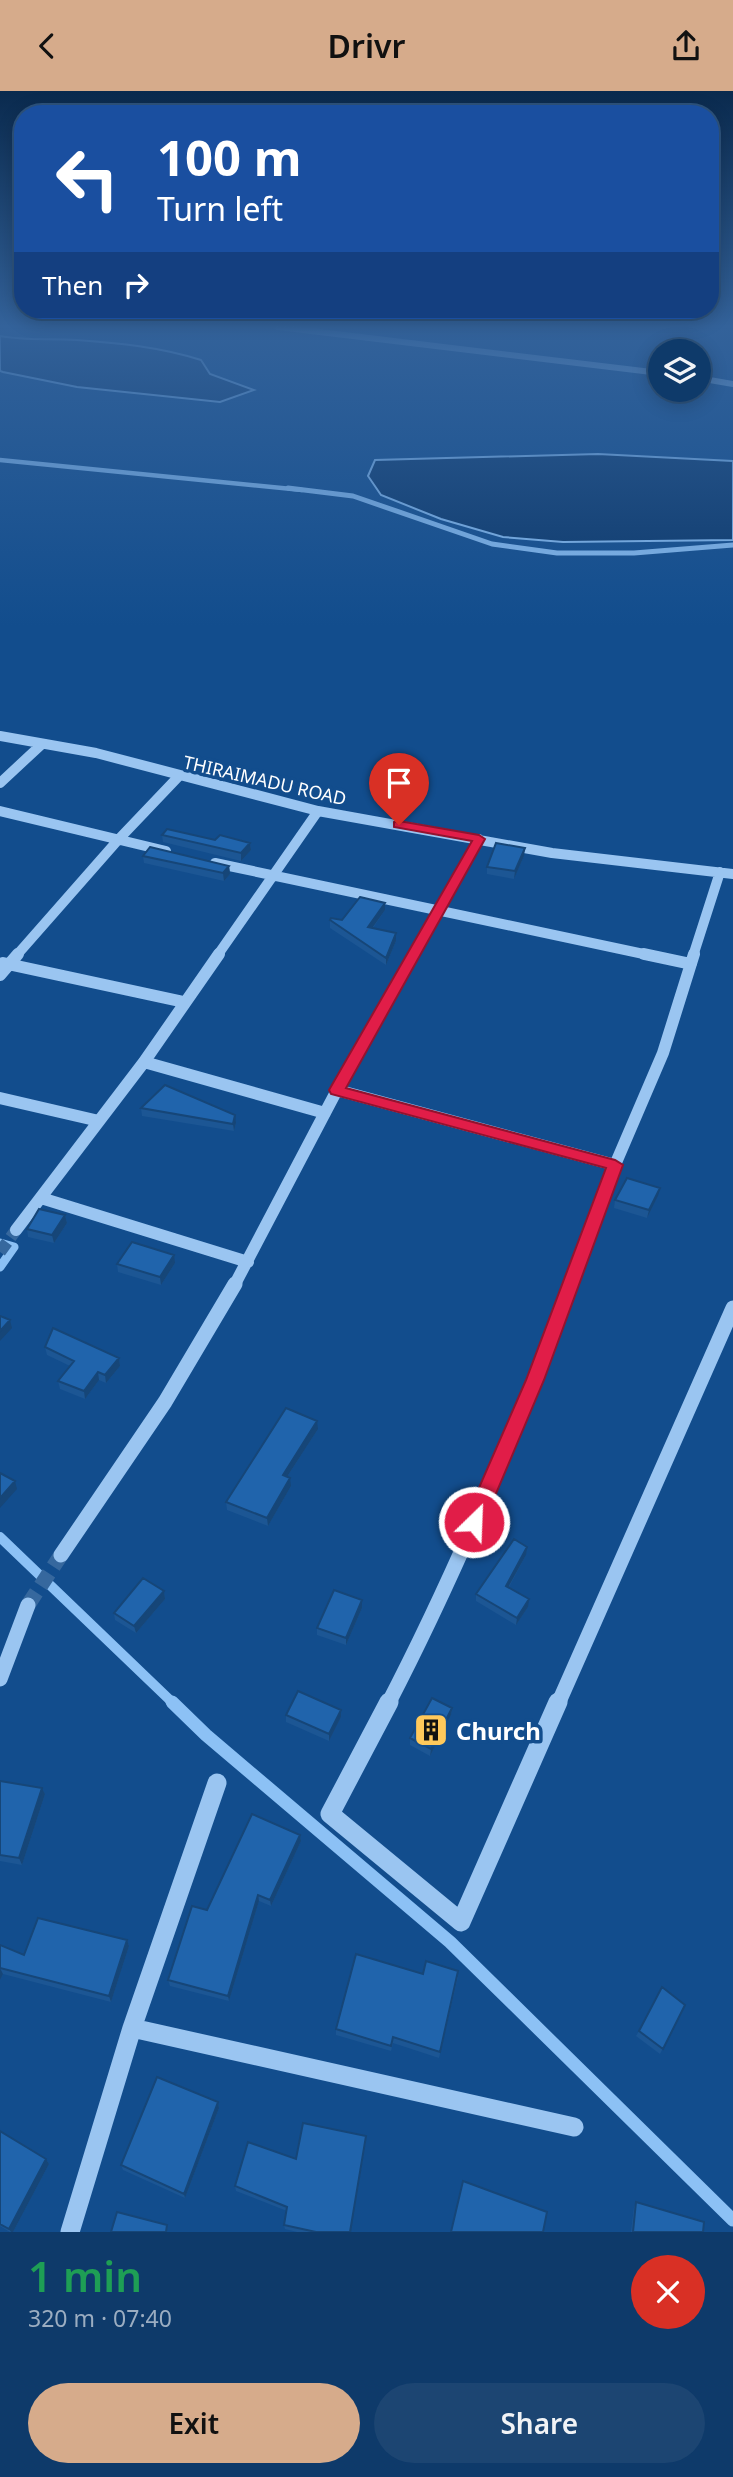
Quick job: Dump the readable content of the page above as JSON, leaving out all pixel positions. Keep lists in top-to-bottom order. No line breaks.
{"streets":{"street":["THIRAIMADU ROAD"]},"places":{"building":["Church"]},"page":{"header":"Drivr","turn":["100 m","Turn left"],"then":"Then","heading":["1 min","320 m · 07:40"],"buttons":["Exit","Share"]}}
